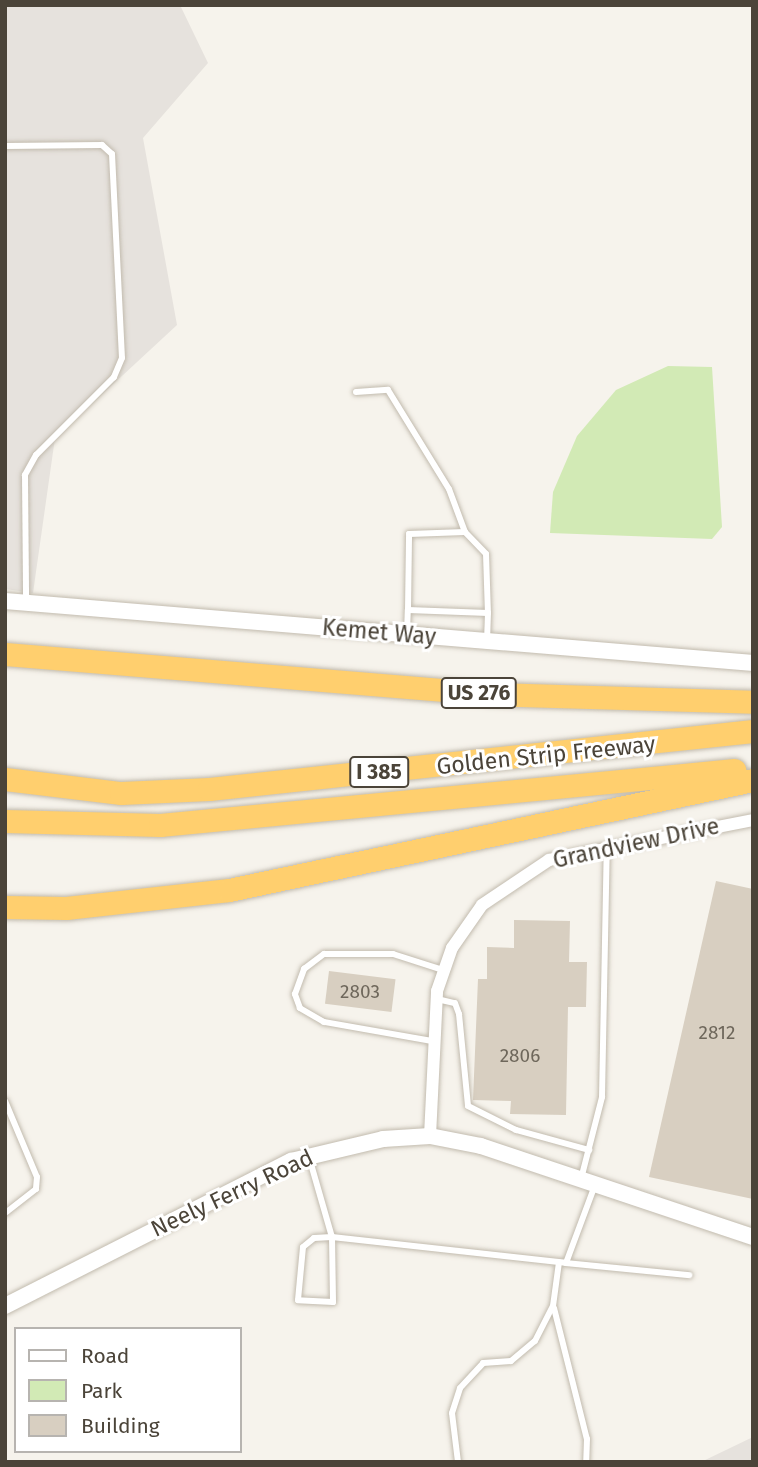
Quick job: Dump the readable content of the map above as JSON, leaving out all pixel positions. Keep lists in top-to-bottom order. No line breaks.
{"streets":{"highway":["US 276","Golden Strip Freeway","I 385"],"street":["Kemet Way","Grandview Drive","Neely Ferry Road"]},"crossings":[["Grandview Drive","Neely Ferry Road"]],"house_numbers":["2803","2812","2806"],"legend":["Road","Park","Building"]}
